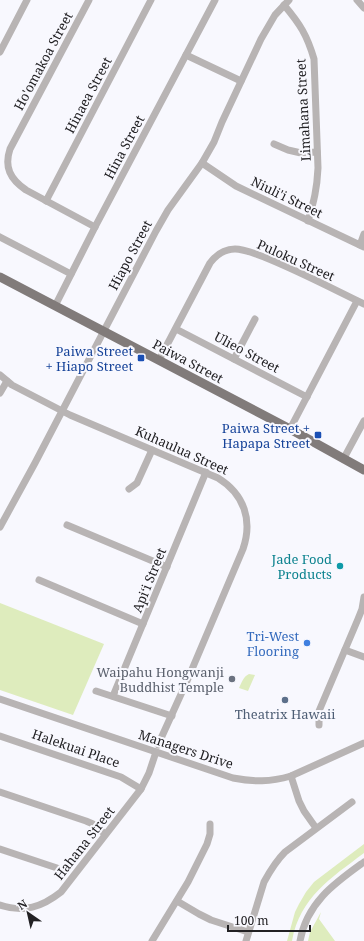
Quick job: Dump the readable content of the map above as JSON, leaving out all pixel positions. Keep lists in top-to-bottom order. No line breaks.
{"streets":{"main road":["Paiwa Street"],"street":["Ho'omakoa Street","Hinaea Street","Limahana Street","Hina Street","Niuli'i Street","Hiapo Street","Puloku Street","Ulieo Street","Kuhaulua Street","Apiʻi Street","Halekuai Place","Managers Drive","Hahana Street"]},"crossings":[["Ho'omakoa Street","Hinaea Street"],["Ho'omakoa Street","Hina Street"],["Limahana Street","Niuli'i Street"],["Limahana Street","Hiapo Street"],["Hina Street","Paiwa Street"],["Niuli'i Street","Hiapo Street"],["Hiapo Street","Paiwa Street"],["Hiapo Street","Kuhaulua Street"],["Puloku Street","Ulieo Street"],["Puloku Street","Paiwa Street"],["Kuhaulua Street","Apiʻi Street"],["Kuhaulua Street","Managers Drive"],["Kuhaulua Street","Hahana Street"],["Halekuai Place","Hahana Street"],["Managers Drive","Hahana Street"]],"places":{"transit":["Paiwa Street + Hiapo Street","Paiwa Street + Hapapa Street"],"other":["Jade Food Products","Tri-West Flooring","Waipahu Hongwanji Buddhist Temple","Theatrix Hawaii"]},"scale_bar":"100 m","north":"top left"}
